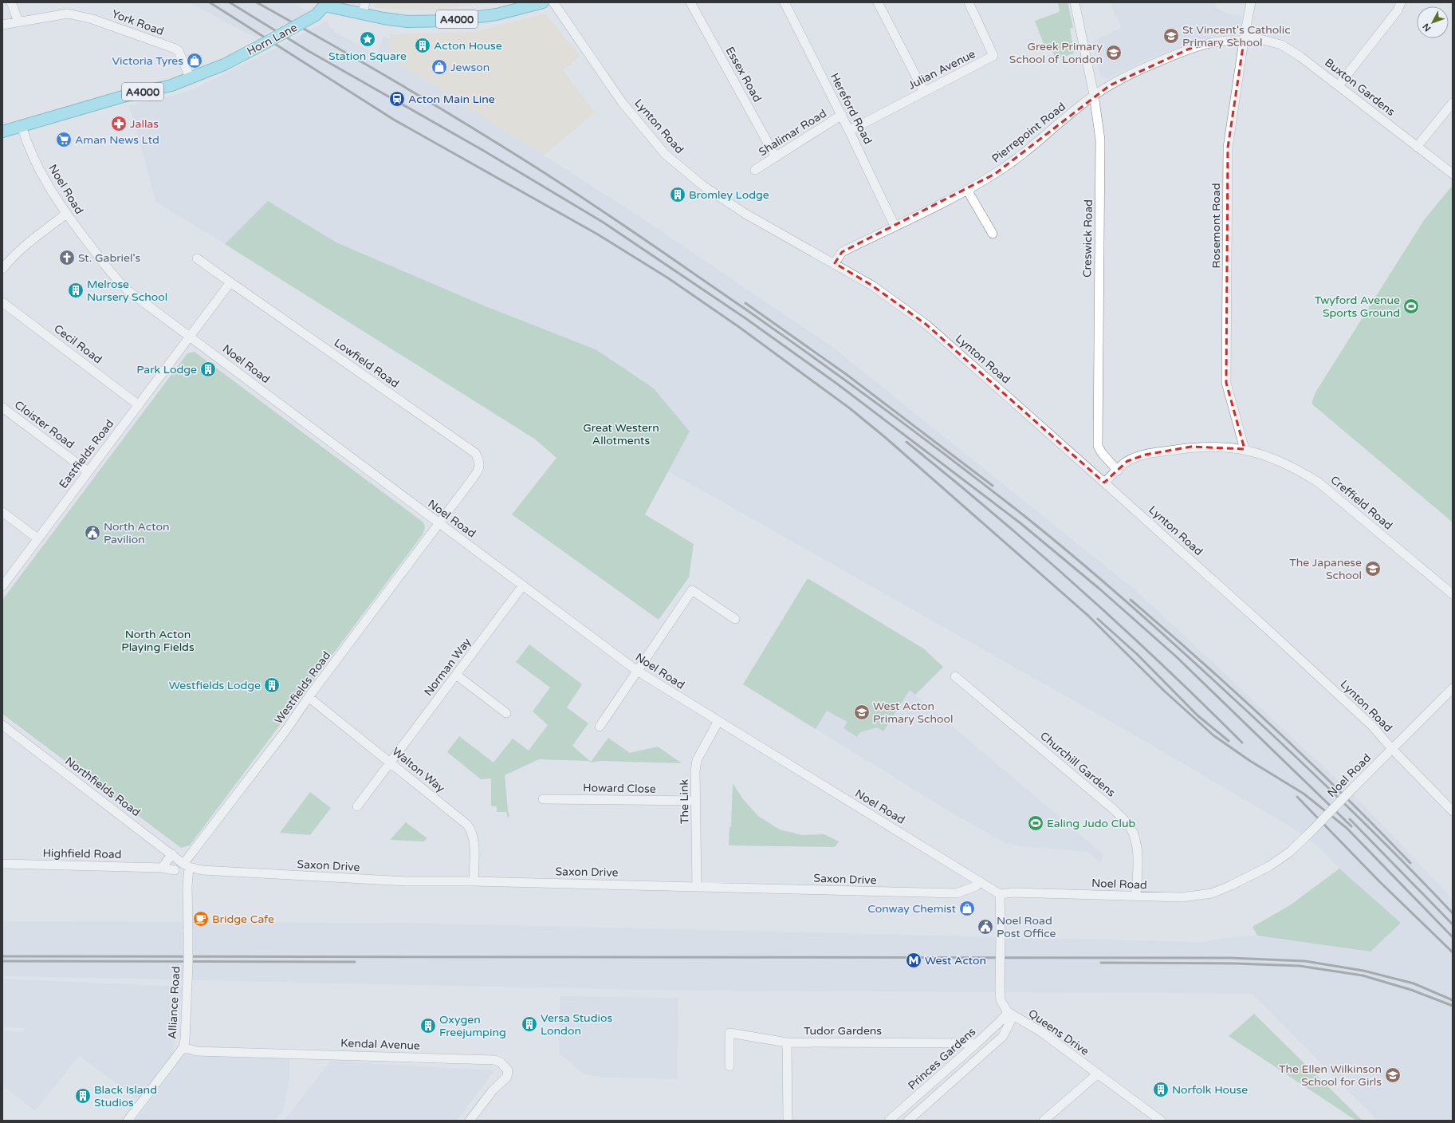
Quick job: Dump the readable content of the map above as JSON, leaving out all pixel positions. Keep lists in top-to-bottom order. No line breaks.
{"streets":{"main road":["A4000","Horn Lane"],"street":["York Road","Julian Avenue","Essex Road","Buxton Gardens","Hereford Road","Lynton Road","Shalimar Road","Pierrepoint Road","Noel Road","Rosemont Road","Creswick Road","Cecil Road","Lowfield Road","Cloister Road","Eastfields Road","Creffield Road","Norman Way","Westfields Road","Churchill Gardens","Walton Way","Northfields Road","Howard Close","The Link","Highfield Road","Saxon Drive","Alliance Road","Tudor Gardens","Queens Drive","Kendal Avenue","Princes Gardens"]},"crossings":[["York Road","Horn Lane"],["Horn Lane","Noel Road"],["Julian Avenue","Hereford Road"],["Essex Road","Shalimar Road"],["Buxton Gardens","Pierrepoint Road"],["Buxton Gardens","Rosemont Road"],["Hereford Road","Shalimar Road"],["Hereford Road","Pierrepoint Road"],["Lynton Road","Pierrepoint Road"],["Lynton Road","Noel Road"],["Lynton Road","Creffield Road"],["Pierrepoint Road","Rosemont Road"],["Pierrepoint Road","Creswick Road"],["Noel Road","Lowfield Road"],["Noel Road","Eastfields Road"],["Noel Road","Norman Way"],["Noel Road","Westfields Road"],["Noel Road","Churchill Gardens"],["Noel Road","The Link"],["Noel Road","Saxon Drive"],["Rosemont Road","Creffield Road"],["Creswick Road","Creffield Road"],["Cecil Road","Eastfields Road"],["Lowfield Road","Westfields Road"],["Cloister Road","Eastfields Road"],["Norman Way","Walton Way"],["Westfields Road","Walton Way"],["Westfields Road","Northfields Road"],["Westfields Road","Saxon Drive"],["Westfields Road","Alliance Road"],["Walton Way","Saxon Drive"],["Northfields Road","Saxon Drive"],["Northfields Road","Alliance Road"],["Howard Close","The Link"],["The Link","Saxon Drive"],["Saxon Drive","Alliance Road"],["Alliance Road","Kendal Avenue"],["Tudor Gardens","Princes Gardens"],["Queens Drive","Princes Gardens"]],"parks":["Great Western Allotments","North Acton Playing Fields"],"places":{"school or university":["St Vincent's Catholic Primary School","Greek Primary School of London","The Japanese School","West Acton Primary School","The Ellen Wilkinson School for Girls"],"place":["Station Square"],"building":["Acton House","Bromley Lodge","Melrose Nursery School","Park Lodge","Westfields Lodge","Versa Studios London","Oxygen Freejumping","Norfolk House","Black Island Studios"],"shop":["Victoria Tyres","Jewson","Conway Chemist"],"station":["Acton Main Line"],"pharmacy":["Jallas"],"supermarket":["Aman News Ltd"],"church":["St. Gabriel's"],"sports":["Twyford Avenue Sports Ground","Ealing Judo Club"],"public building":["North Acton Pavilion","Noel Road Post Office"],"cafe":["Bridge Cafe"],"metro station":["West Acton"]},"north":"bottom left"}
